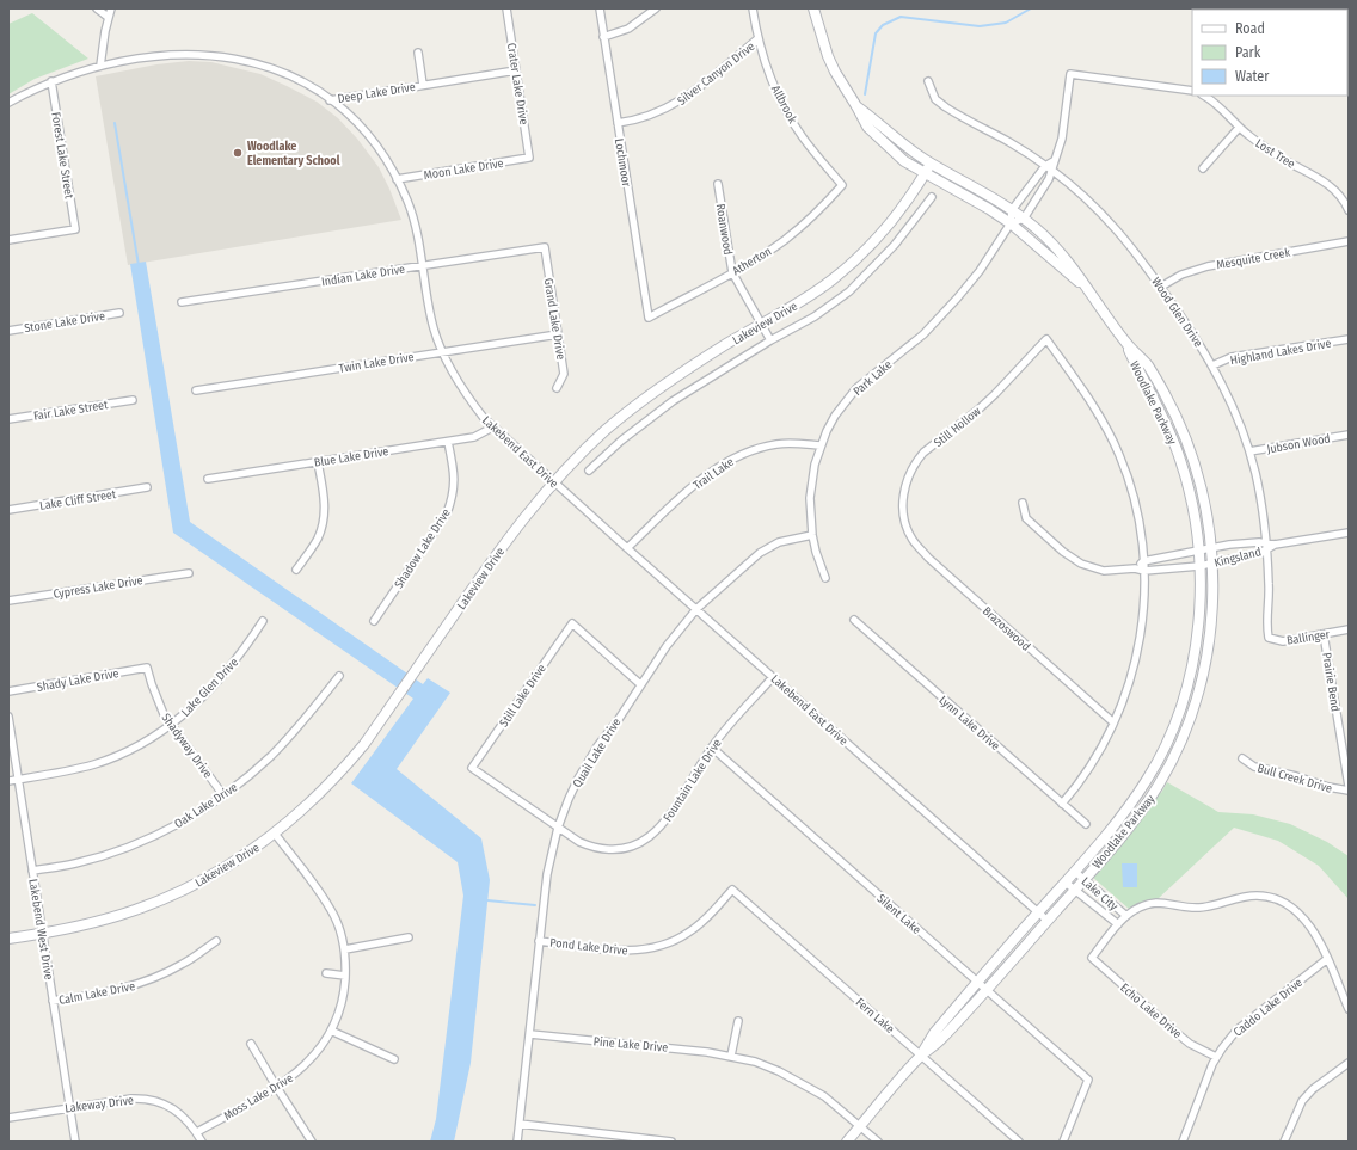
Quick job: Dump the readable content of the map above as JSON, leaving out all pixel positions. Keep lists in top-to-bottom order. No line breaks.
{"streets":{"street":["Silver Canyon Drive","Crater Lake Drive","Deep Lake Drive","Allbrook","Lost Tree","Forest Lake Street","Lochmoor","Moon Lake Drive","Roanwood","Mesquite Creek","Atherton","Indian Lake Drive","Wood Glen Drive","Grand Lake Drive","Stone Lake Drive","Lakeview Drive","Highland Lakes Drive","Twin Lake Drive","Park Lake","Woodlake Parkway","Fair Lake Street","Still Hollow","Jubson Wood","Lakebend East Drive","Blue Lake Drive","Trail Lake","Lake Cliff Street","Shadow Lake Drive","Kingsland","Cypress Lake Drive","Brazoswood","Ballinger","Shady Lake Drive","Prairie Bend","Lake Glen Drive","Still Lake Drive","Lynn Lake Drive","Shadyway Drive","Quail Lake Drive","Bull Creek Drive","Fountain Lake Drive","Oak Lake Drive","Lake City","Silent Lake","Lakebend West Drive","Pond Lake Drive","Calm Lake Drive","Caddo Lake Drive","Echo Lake Drive","Fern Lake","Pine Lake Drive","Moss Lake Drive","Lakeway Drive"]},"crossings":[["Silver Canyon Drive","Allbrook"],["Silver Canyon Drive","Lochmoor"],["Crater Lake Drive","Deep Lake Drive"],["Crater Lake Drive","Moon Lake Drive"],["Deep Lake Drive","Lakebend East Drive"],["Allbrook","Atherton"],["Forest Lake Street","Lakebend East Drive"],["Lochmoor","Atherton"],["Moon Lake Drive","Lakebend East Drive"],["Roanwood","Atherton"],["Roanwood","Lakeview Drive"],["Mesquite Creek","Wood Glen Drive"],["Indian Lake Drive","Grand Lake Drive"],["Indian Lake Drive","Lakebend East Drive"],["Wood Glen Drive","Highland Lakes Drive"],["Wood Glen Drive","Jubson Wood"],["Wood Glen Drive","Kingsland"],["Wood Glen Drive","Ballinger"],["Grand Lake Drive","Twin Lake Drive"],["Lakeview Drive","Woodlake Parkway"],["Lakeview Drive","Lakebend East Drive"],["Lakeview Drive","Lakebend West Drive"],["Lakeview Drive","Moss Lake Drive"],["Twin Lake Drive","Lakebend East Drive"],["Park Lake","Woodlake Parkway"],["Park Lake","Trail Lake"],["Park Lake","Quail Lake Drive"],["Woodlake Parkway","Lakebend East Drive"],["Woodlake Parkway","Kingsland"],["Woodlake Parkway","Lake City"],["Woodlake Parkway","Silent Lake"],["Woodlake Parkway","Fern Lake"],["Woodlake Parkway","Pine Lake Drive"],["Still Hollow","Kingsland"],["Still Hollow","Brazoswood"],["Lakebend East Drive","Blue Lake Drive"],["Lakebend East Drive","Trail Lake"],["Lakebend East Drive","Quail Lake Drive"],["Lakebend East Drive","Fountain Lake Drive"],["Blue Lake Drive","Shadow Lake Drive"],["Ballinger","Prairie Bend"],["Shady Lake Drive","Shadyway Drive"],["Lake Glen Drive","Shadyway Drive"],["Lake Glen Drive","Lakebend West Drive"],["Still Lake Drive","Quail Lake Drive"],["Still Lake Drive","Fountain Lake Drive"],["Shadyway Drive","Oak Lake Drive"],["Quail Lake Drive","Fountain Lake Drive"],["Quail Lake Drive","Pond Lake Drive"],["Quail Lake Drive","Pine Lake Drive"],["Fountain Lake Drive","Silent Lake"],["Oak Lake Drive","Lakebend West Drive"],["Lake City","Echo Lake Drive"],["Lakebend West Drive","Calm Lake Drive"],["Lakebend West Drive","Lakeway Drive"],["Pond Lake Drive","Fern Lake"],["Caddo Lake Drive","Echo Lake Drive"],["Moss Lake Drive","Lakeway Drive"]],"places":["Woodlake Elementary School"],"legend":["Road","Park","Water"]}
